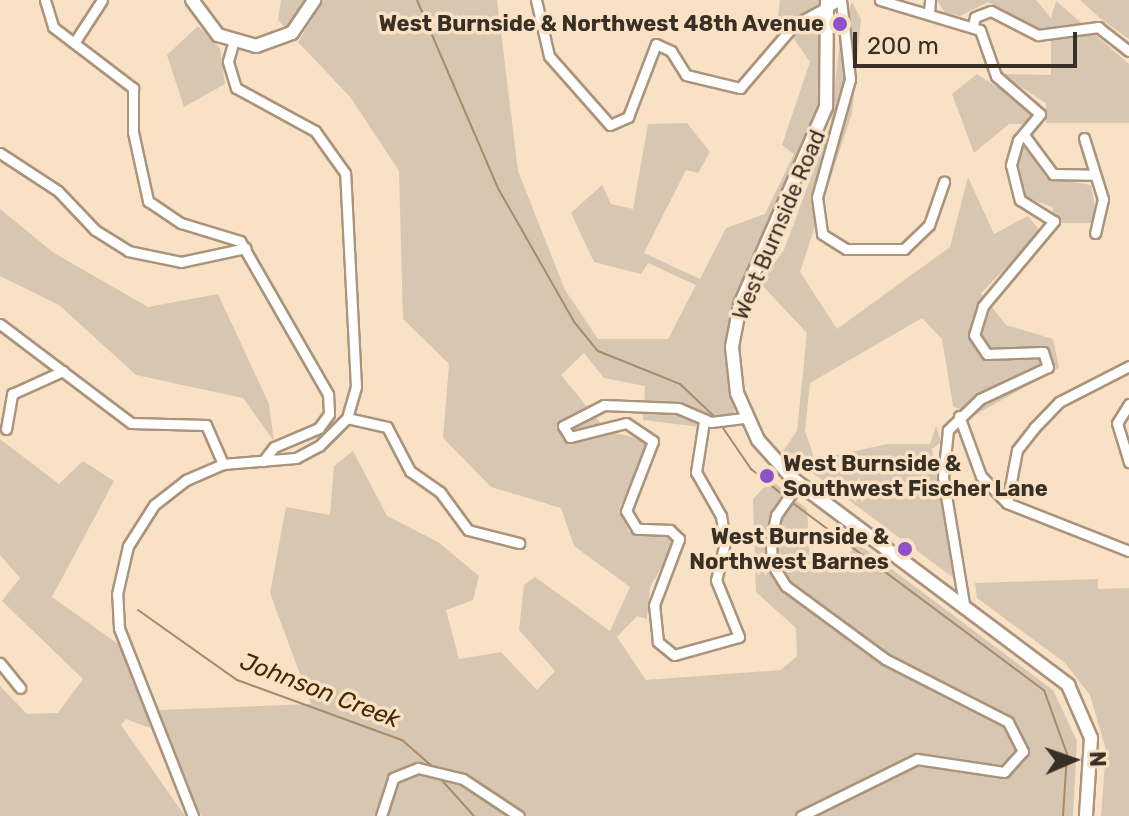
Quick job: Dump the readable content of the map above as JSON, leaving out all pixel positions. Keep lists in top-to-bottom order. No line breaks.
{"streets":{"main road":["West Burnside Road"]},"water":["Johnson Creek"],"places":["West Burnside & Northwest 48th Avenue","West Burnside & Southwest Fischer Lane","West Burnside & Northwest Barnes"],"scale_bar":"200 m","north":"right"}
